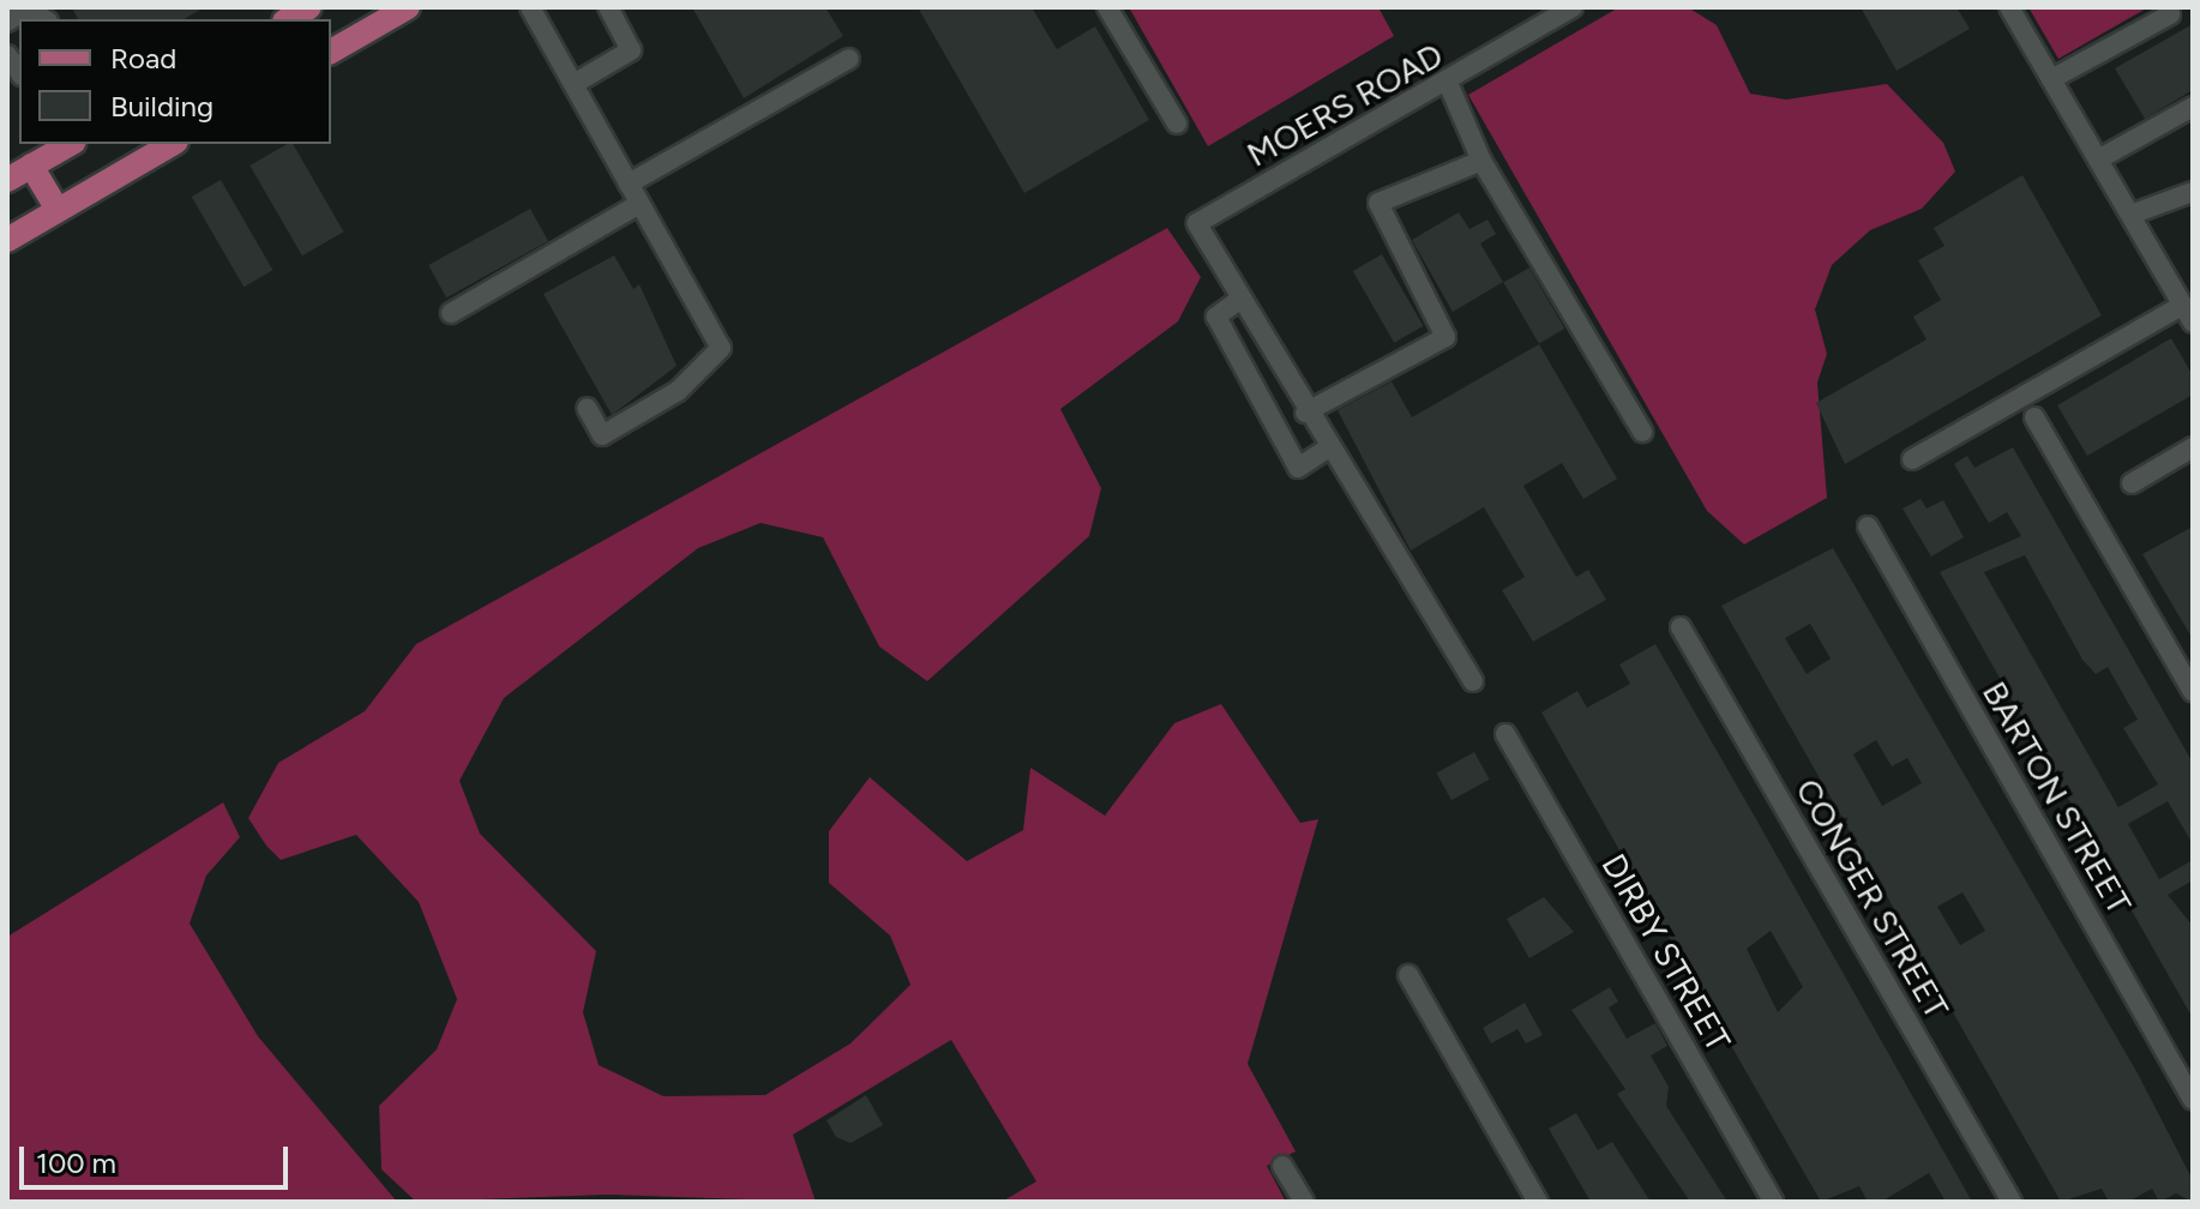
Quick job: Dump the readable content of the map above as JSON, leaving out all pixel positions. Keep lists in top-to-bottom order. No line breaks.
{"streets":{"street":["MOERS ROAD","BARTON STREET","CONGER STREET","DIRBY STREET"]},"legend":["Road","Building"],"scale_bar":"100 m"}
